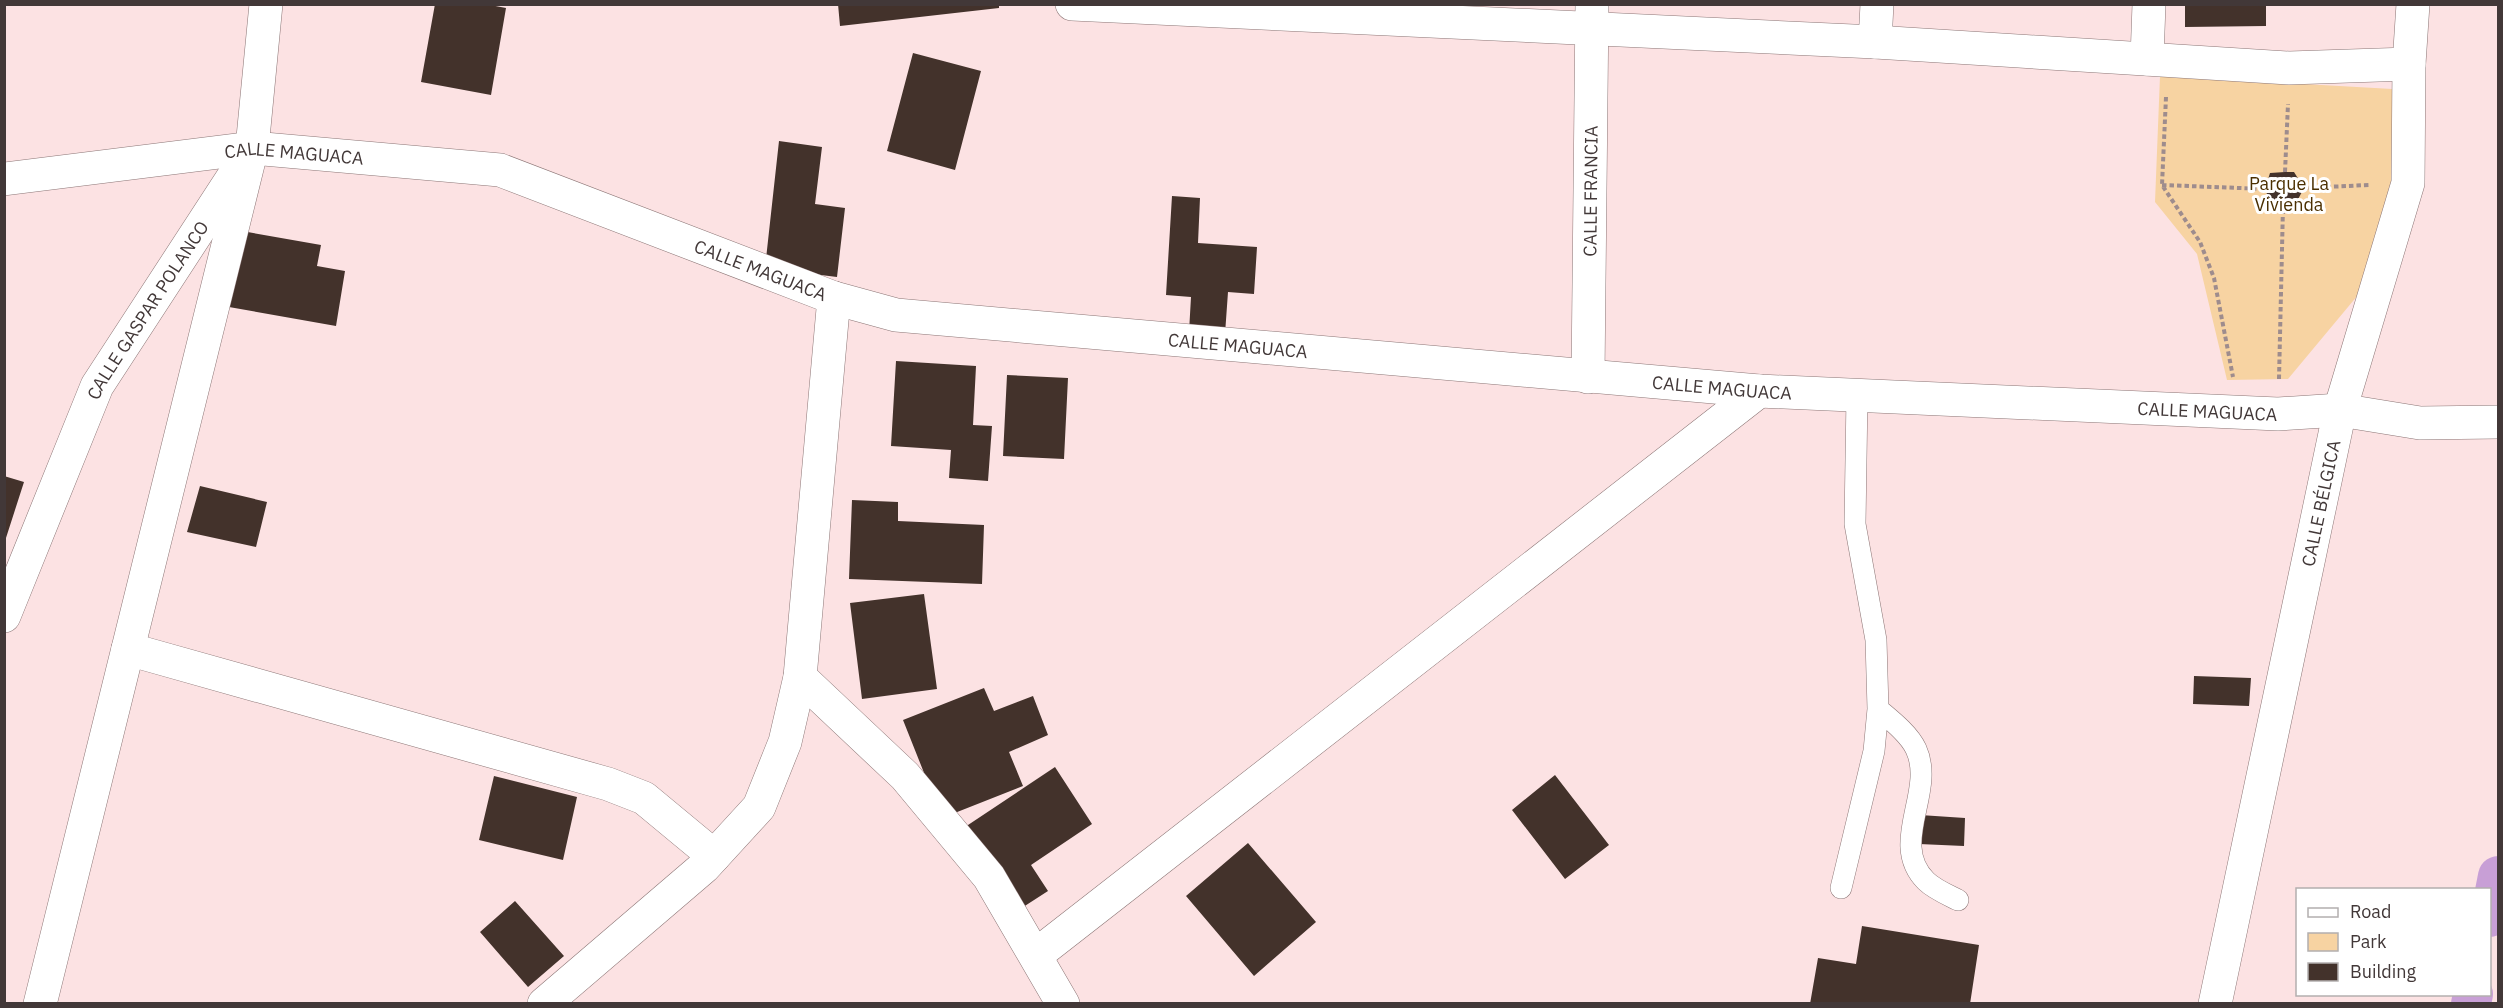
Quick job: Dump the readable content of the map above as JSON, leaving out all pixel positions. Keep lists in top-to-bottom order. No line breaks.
{"streets":{"street":["CALLE MAGUACA","CALLE FRANCIA","CALLE GASPAR POLANCO","CALLE BÉLGICA"]},"crossings":[["CALLE MAGUACA","CALLE FRANCIA"],["CALLE MAGUACA","CALLE GASPAR POLANCO"],["CALLE MAGUACA","CALLE BÉLGICA"]],"parks":["Parque La Vivienda"],"legend":["Road","Park","Building"]}
